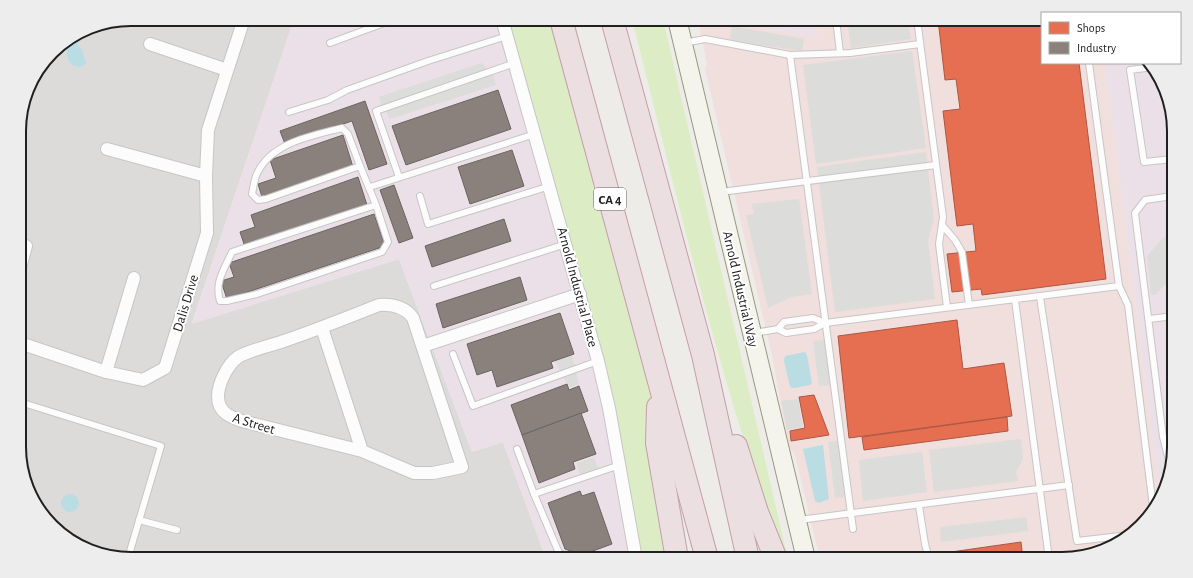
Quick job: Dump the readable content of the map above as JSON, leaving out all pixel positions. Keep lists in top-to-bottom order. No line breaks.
{"streets":{"highway":["CA 4"],"street":["Arnold Industrial Place","Arnold Industrial Way","Dalis Drive","A Street"]},"legend":["Shops","Industry"]}
